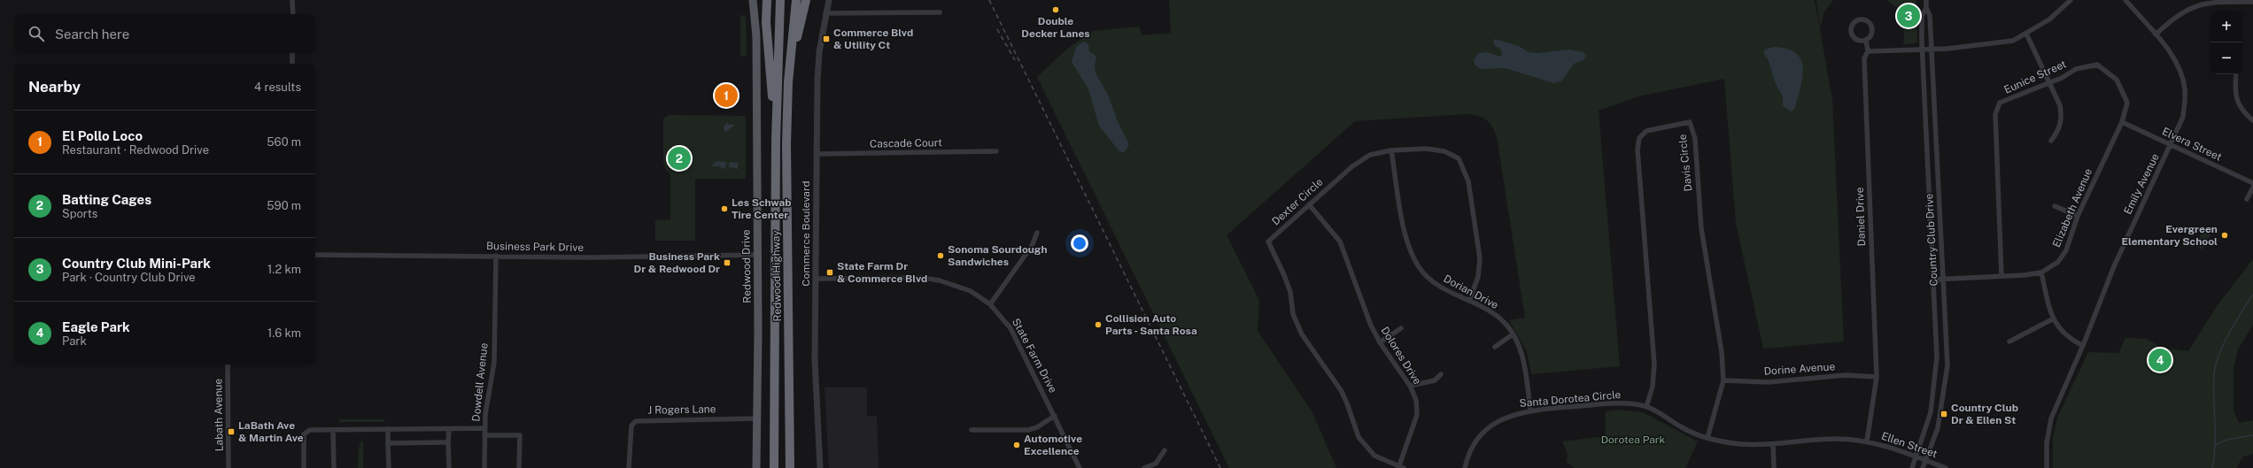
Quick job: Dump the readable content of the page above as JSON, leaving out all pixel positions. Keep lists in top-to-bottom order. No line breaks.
{"streets":{"highway":["Redwood Highway"],"main road":["Redwood Drive"],"street":["Eunice Street","Cascade Court","Elvera Street","Davis Circle","Emily Avenue","Dexter Circle","Elizabeth Avenue","Daniel Drive","Commerce Boulevard","Country Club Drive","Business Park Drive","Dorian Drive","State Farm Drive","Dolores Drive","Dorine Avenue","Dowdell Avenue","Santa Dorotea Circle","J Rogers Lane","Labath Avenue","Ellen Street"]},"crossings":[["Eunice Street","Elvera Street"],["Eunice Street","Elizabeth Avenue"],["Cascade Court","Commerce Boulevard"],["Elvera Street","Emily Avenue"],["Elvera Street","Elizabeth Avenue"],["Davis Circle","Dorine Avenue"],["Davis Circle","Santa Dorotea Circle"],["Dexter Circle","Dorian Drive"],["Dexter Circle","Dolores Drive"],["Elizabeth Avenue","Country Club Drive"],["Daniel Drive","Dorine Avenue"],["Daniel Drive","Santa Dorotea Circle"],["Daniel Drive","Ellen Street"],["Commerce Boulevard","State Farm Drive"],["Country Club Drive","Ellen Street"],["Business Park Drive","Redwood Drive"],["Business Park Drive","Dowdell Avenue"],["Redwood Drive","J Rogers Lane"],["Dorian Drive","Santa Dorotea Circle"],["Santa Dorotea Circle","Ellen Street"]],"parks":["Dorotea Park"],"places":{"other":["Double Decker Lanes","Les Schwab Tire Center","Evergreen Elementary School","Sonoma Sourdough Sandwiches","Collision Auto Parts - Santa Rosa","Automotive Excellence"],"transit":["Commerce Blvd & Utility Ct","Business Park Dr & Redwood Dr","State Farm Dr & Commerce Blvd","Country Club Dr & Ellen St","LaBath Ave & Martin Ave"]},"page":{"pins":["3","1","2","4"],"map_buttons":["+","−"],"search":"Search here","heading":["Nearby","4 results"],"list":[{"mark":"1","name":"El Pollo Loco","note":"Restaurant · Redwood Drive","value":"560 m"},{"mark":"2","name":"Batting Cages","note":"Sports","value":"590 m"},{"mark":"3","name":"Country Club Mini-Park","note":"Park · Country Club Drive","value":"1.2 km"},{"mark":"4","name":"Eagle Park","note":"Park","value":"1.6 km"}]}}
